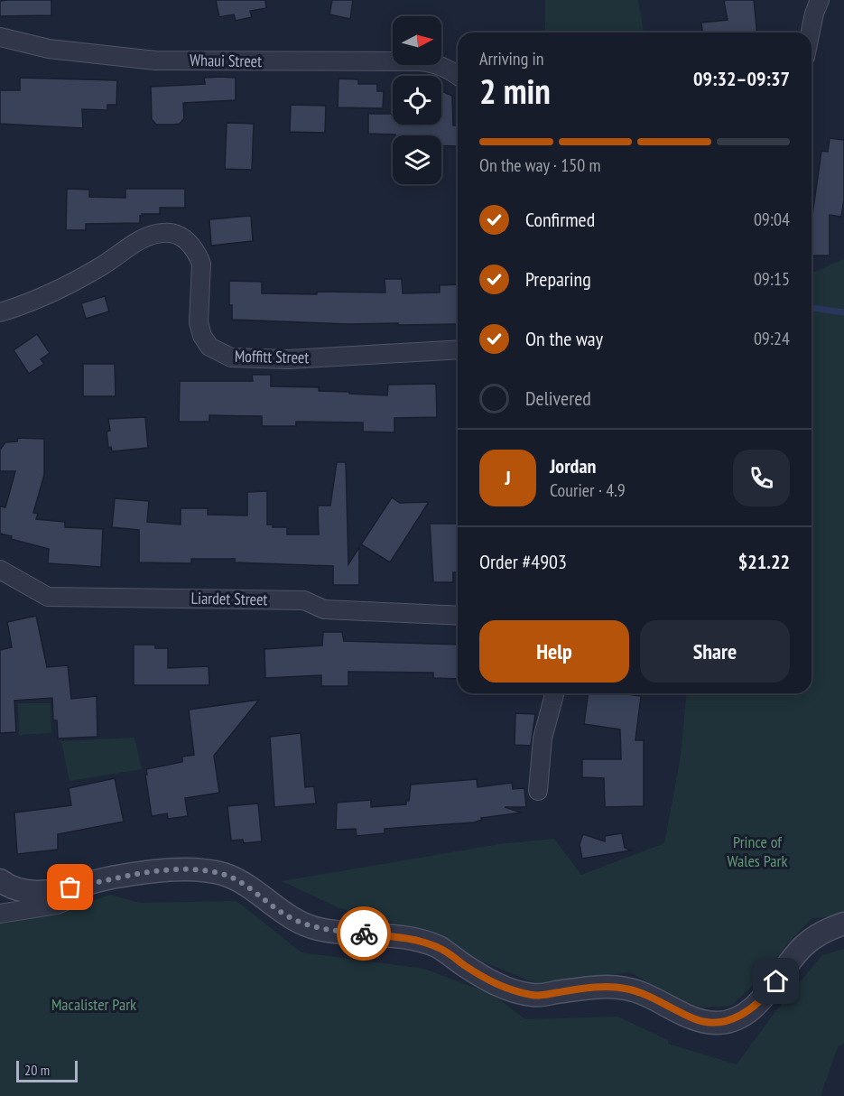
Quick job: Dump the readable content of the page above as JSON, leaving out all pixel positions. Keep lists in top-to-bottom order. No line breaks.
{"streets":{"street":["Whaui Street","Moffitt Street","Liardet Street"]},"parks":["Prince of Wales Park","Macalister Park"],"scale_bar":"20 m","north":"right","page":{"heading":["2 min","Arriving in","09:32–09:37"],"panel":["Jordan","Courier · 4.9","Order #4903","$21.22"],"bar":"On the way · 150 m","list":[["Confirmed","09:04"],["Preparing","09:15"],["On the way","09:24"],"Delivered"],"round":"J","buttons":["Help","Share"],"scale":"20 m"}}
